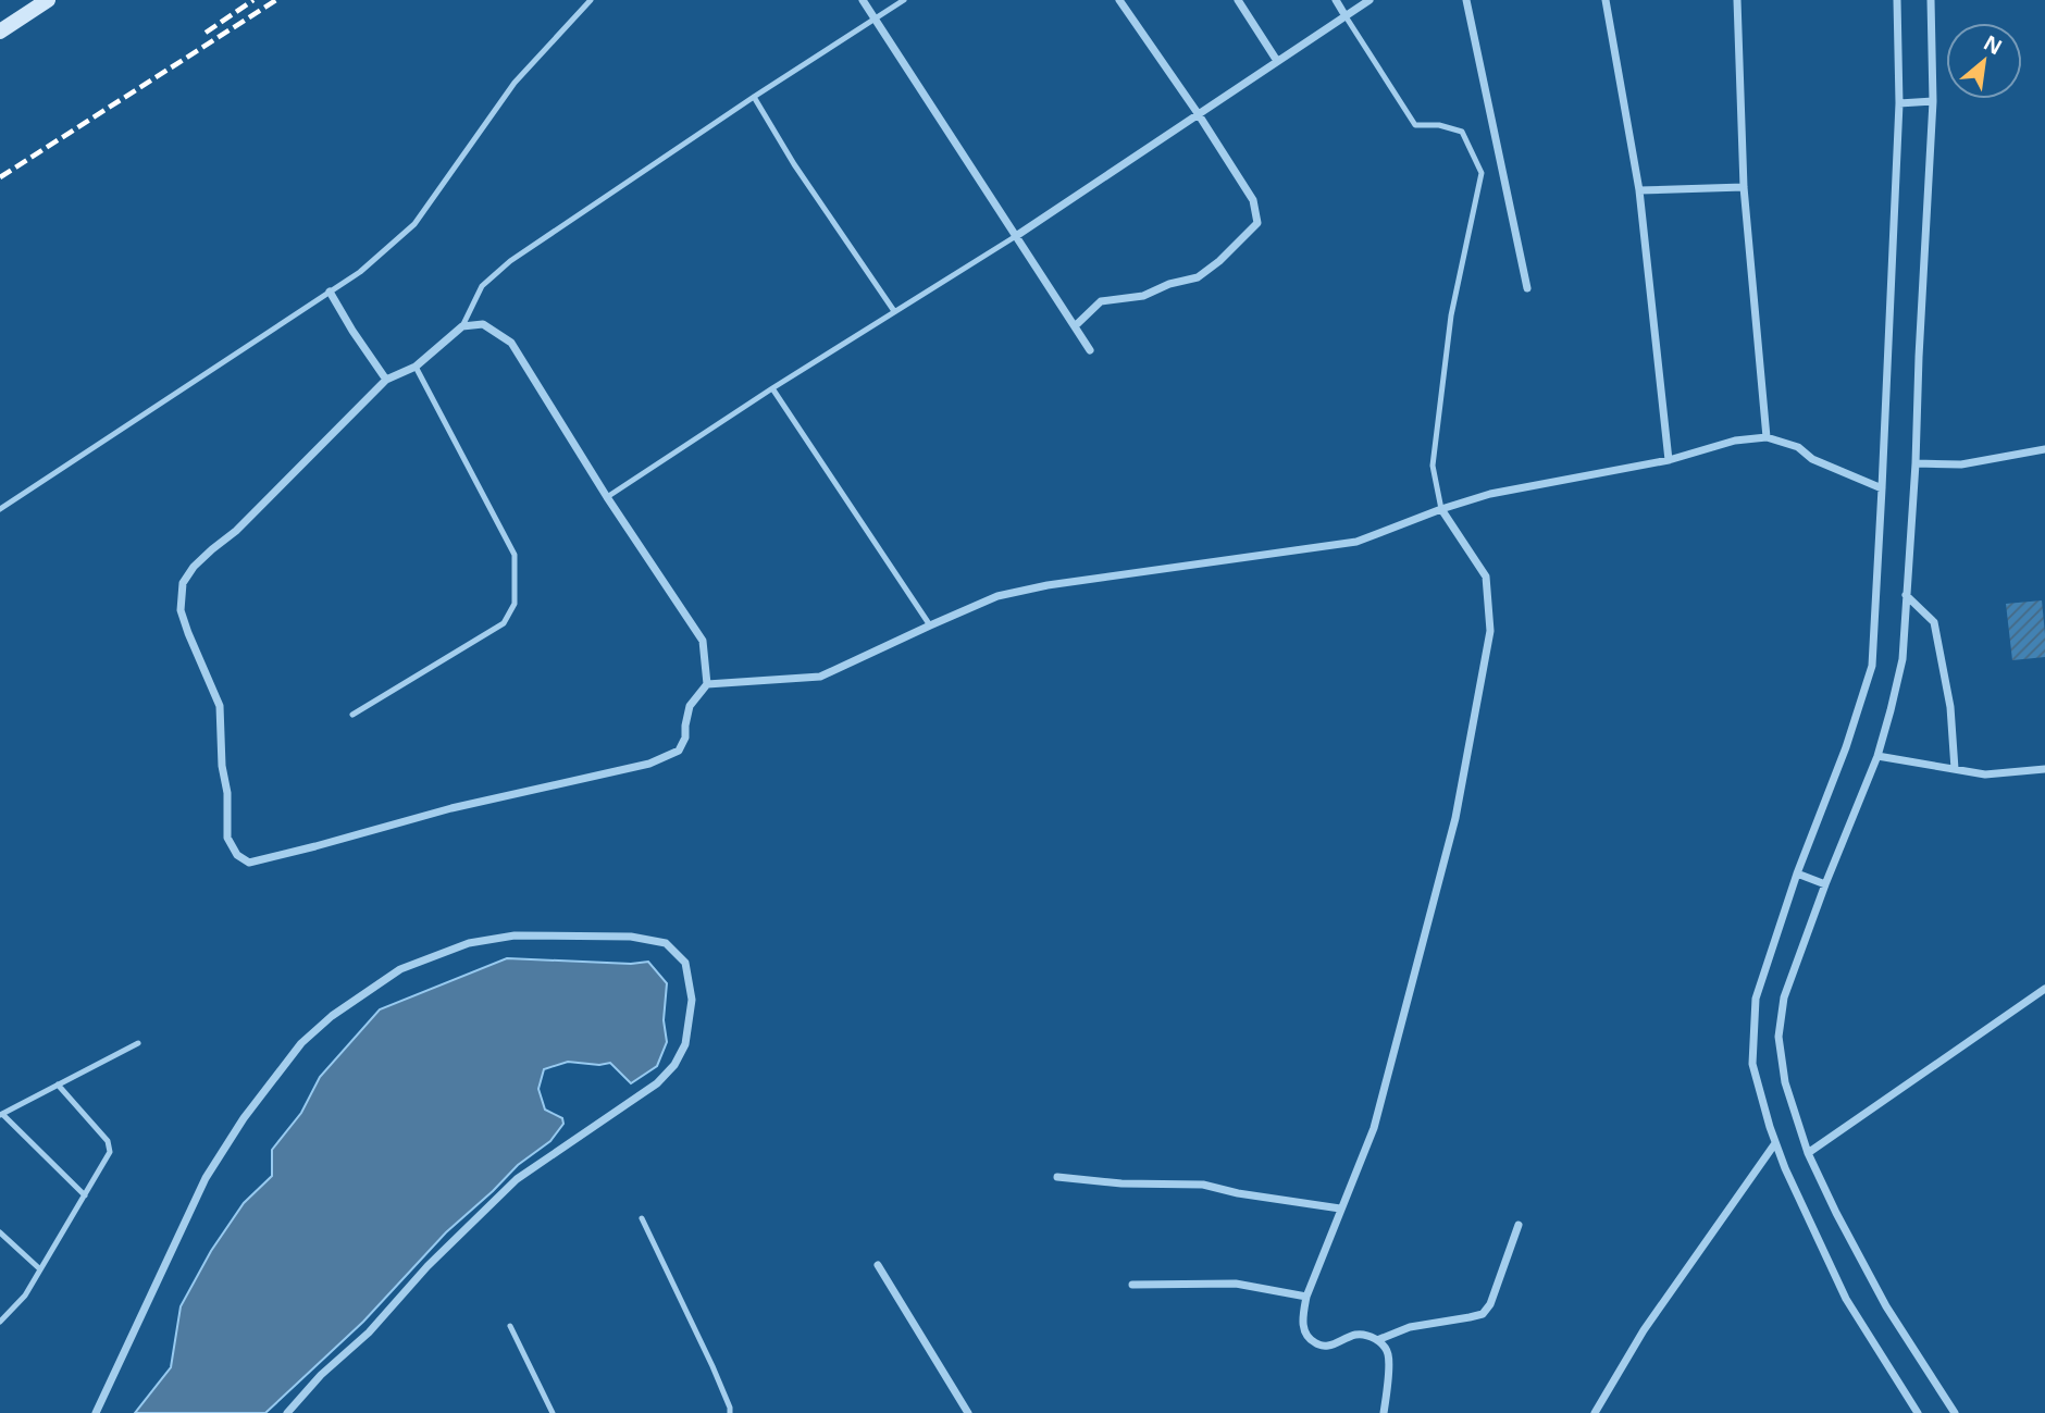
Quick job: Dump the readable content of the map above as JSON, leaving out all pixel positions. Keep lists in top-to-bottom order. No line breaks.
{"north":"top right"}
